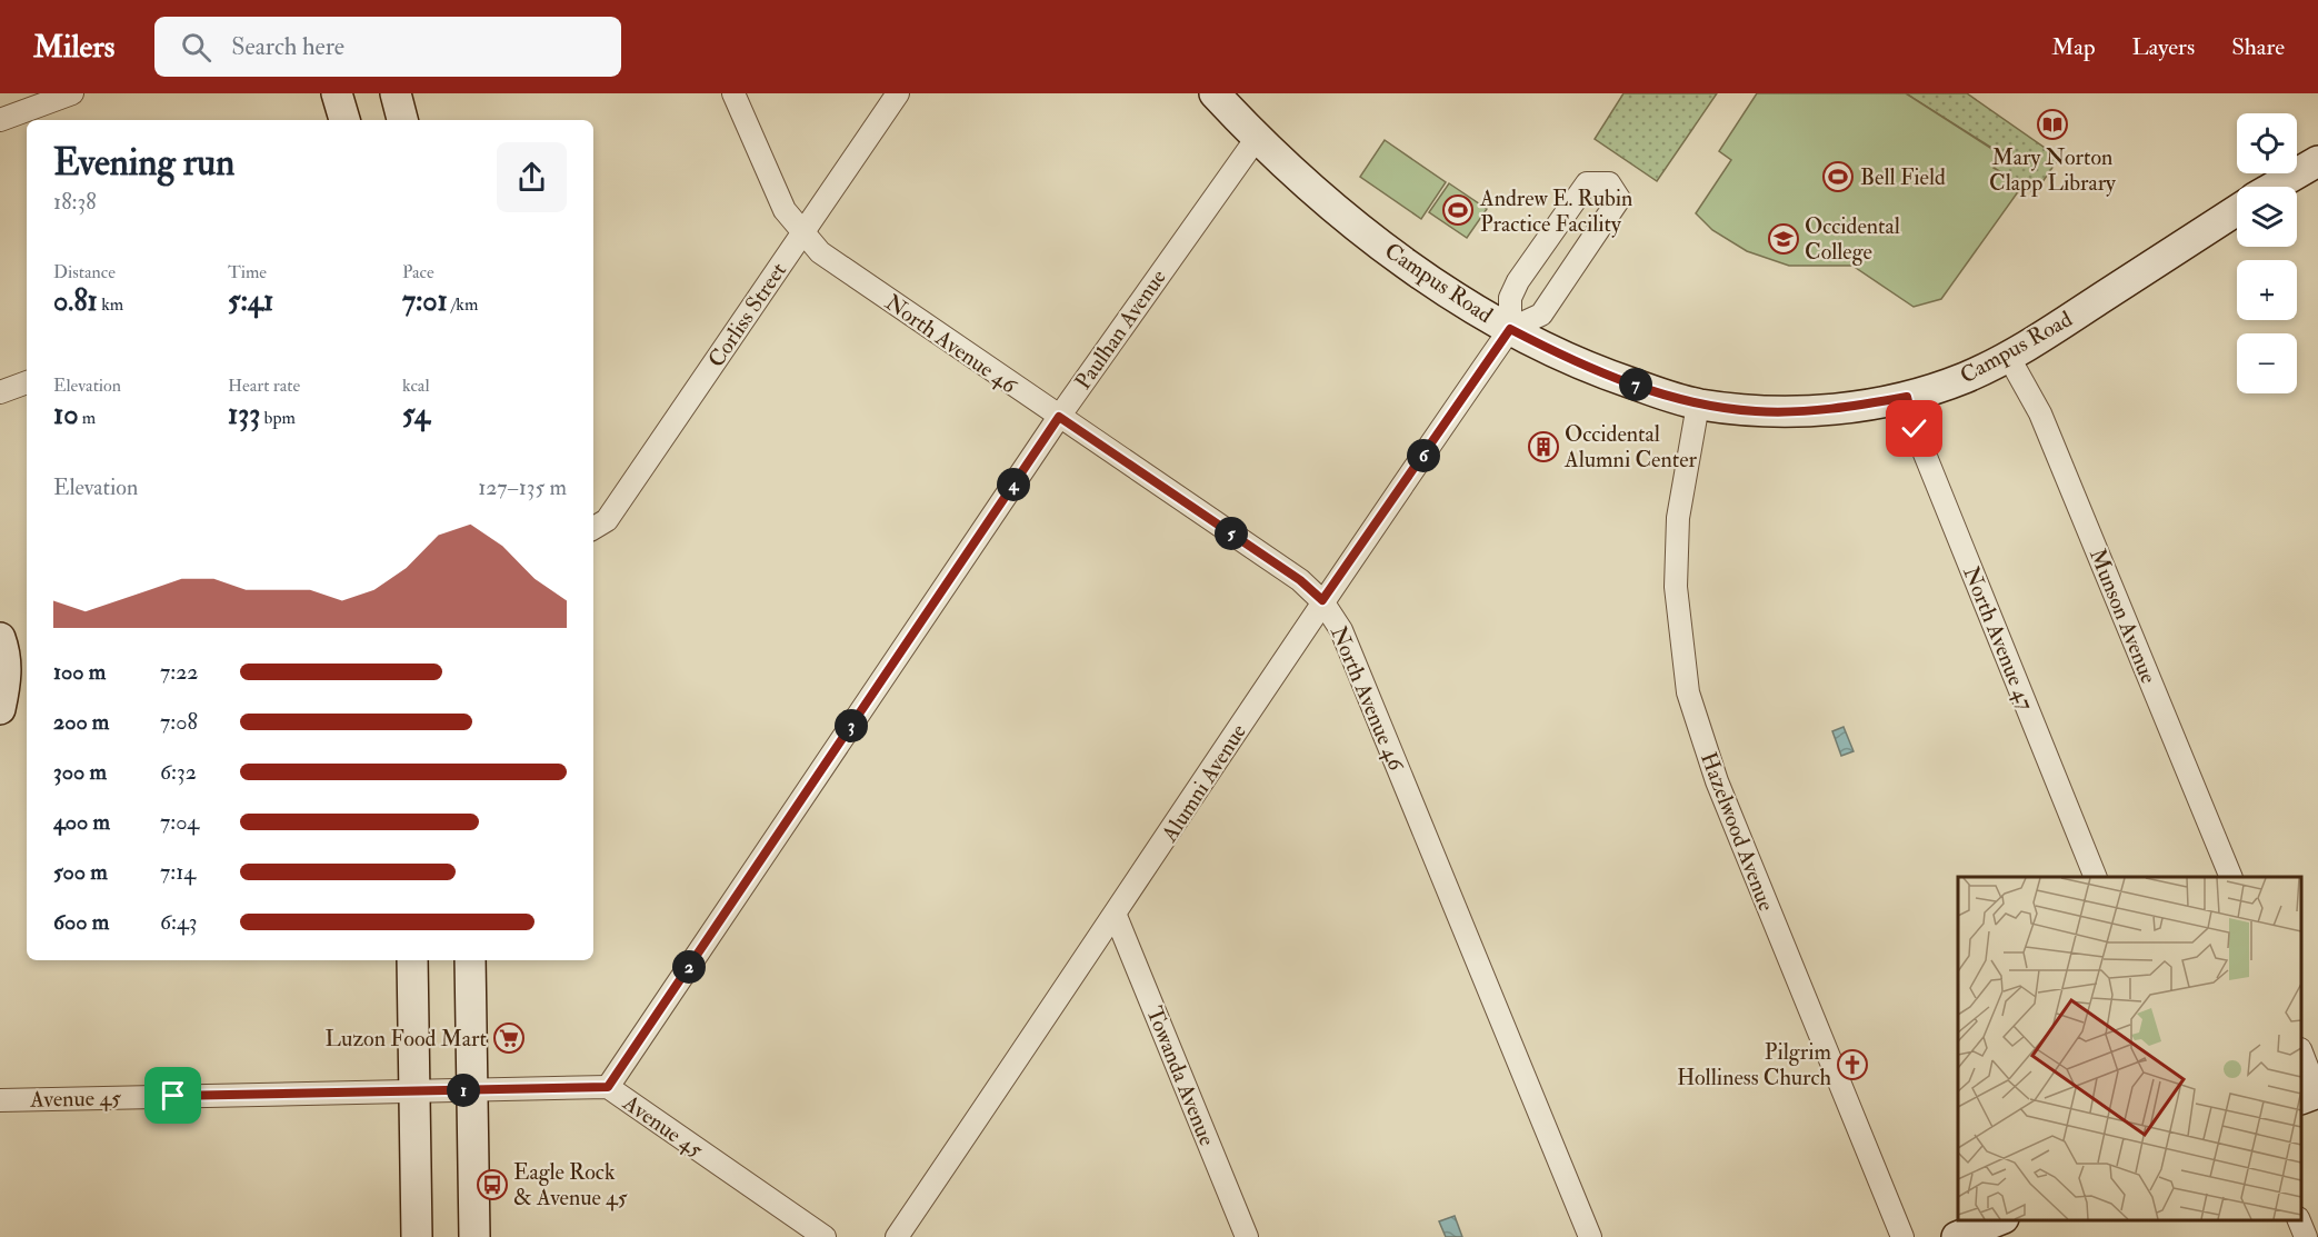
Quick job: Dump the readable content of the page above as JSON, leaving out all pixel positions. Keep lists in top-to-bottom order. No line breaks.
{"streets":{"street":["Campus Road","Corliss Street","Paulhan Avenue","North Avenue 46","Munson Avenue","North Avenue 47","Alumni Avenue","Hazelwood Avenue","Towanda Avenue","Avenue 45"]},"crossings":[["Campus Road","Paulhan Avenue"],["Campus Road","Munson Avenue"],["Campus Road","North Avenue 47"],["Campus Road","Alumni Avenue"],["Campus Road","Hazelwood Avenue"],["Corliss Street","North Avenue 46"],["Paulhan Avenue","North Avenue 46"],["Paulhan Avenue","Avenue 45"],["North Avenue 46","Alumni Avenue"],["Alumni Avenue","Towanda Avenue"]],"places":{"library":["Mary Norton Clapp Library"],"sports":["Bell Field","Andrew E. Rubin Practice Facility"],"school or university":["Occidental College"],"building":["Occidental Alumni Center"],"supermarket":["Luzon Food Mart"],"church":["Pilgrim Holliness Church"],"bus stop":["Eagle Rock & Avenue 45"]},"page":{"header":"Milers","search":"Search here","nav":["Map","Layers","Share"],"map_buttons":["+","−"],"heading":["Evening run","18:38"],"stats":[["Distance","0.81 km"],["Time","5:41"],["Pace","7:01 /km"],["Elevation","10 m"],["Heart rate","133 bpm"],["kcal","54"]],"pins":["7","6","4","5","3","2","1"],"chart":["Elevation","127–135 m"],"list":[{"name":"100 m","note":"7:22"},{"name":"200 m","note":"7:08"},{"name":"300 m","note":"6:32"},{"name":"400 m","note":"7:04"},{"name":"500 m","note":"7:14"},{"name":"600 m","note":"6:43"}]}}
